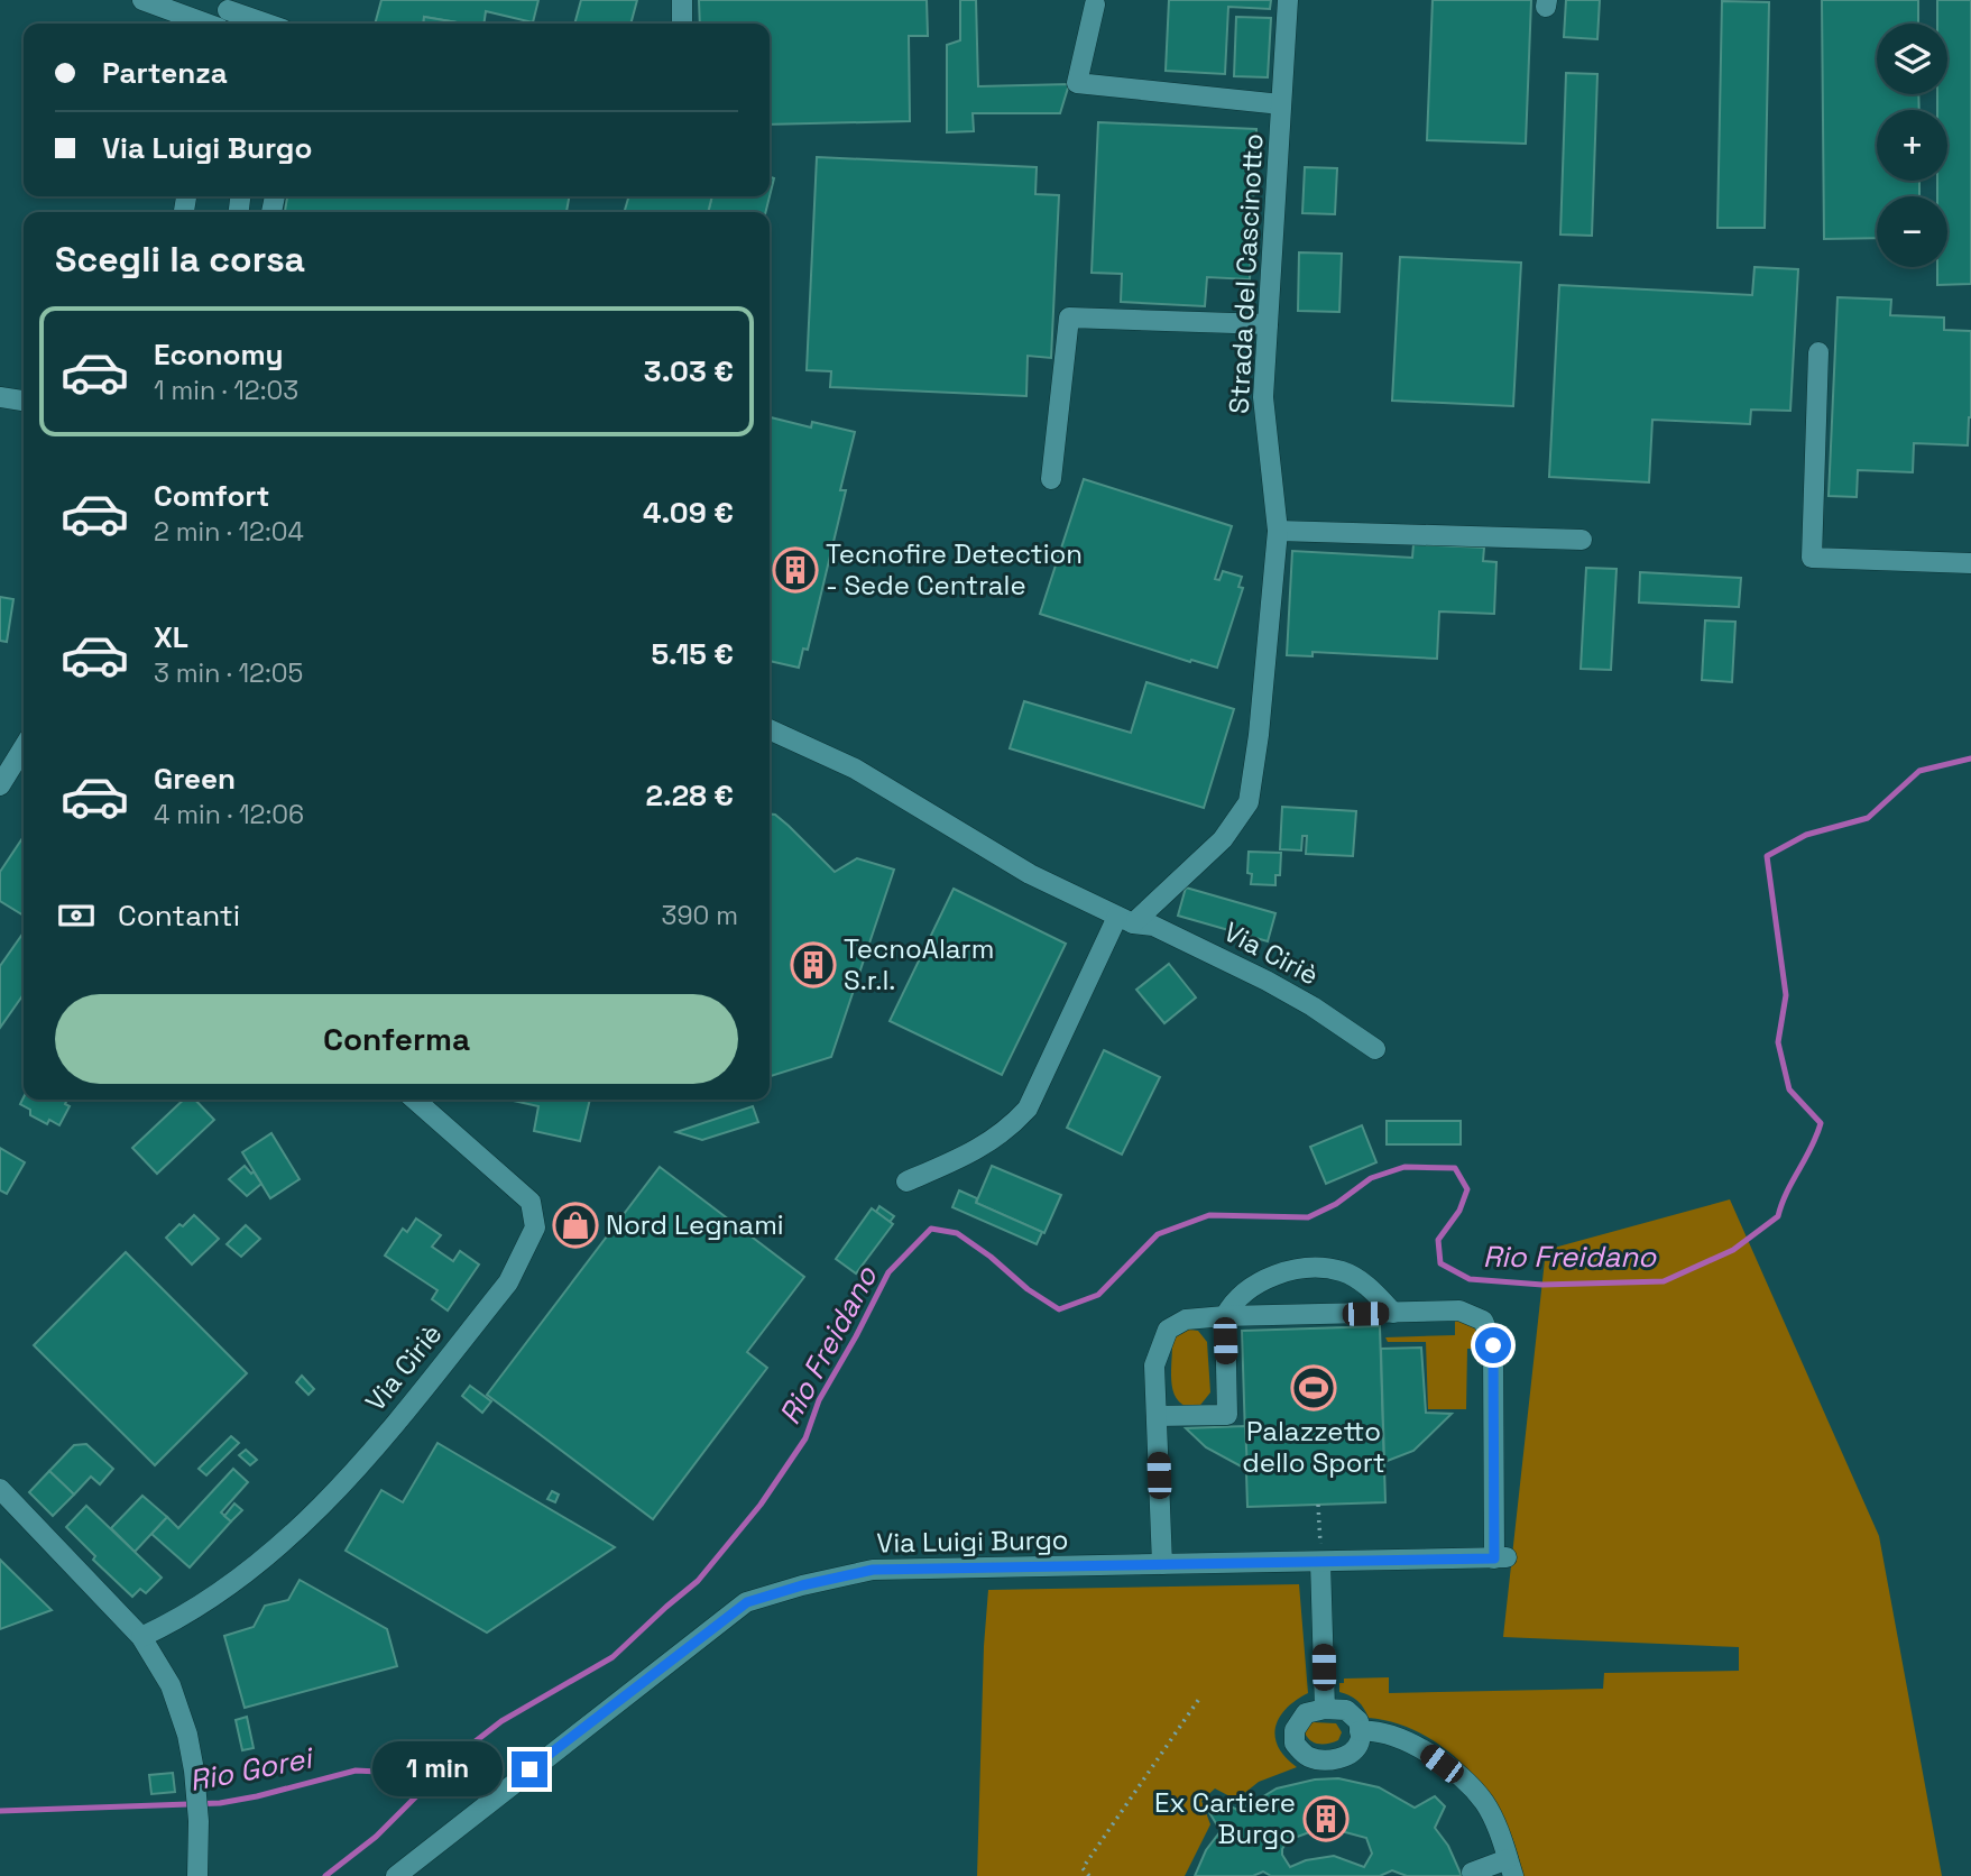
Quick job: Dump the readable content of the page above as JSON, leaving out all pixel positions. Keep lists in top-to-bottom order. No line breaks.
{"streets":{"street":["Strada del Cascinotto","Via Ciriè","Via Luigi Burgo"]},"crossings":[["Strada del Cascinotto","Via Ciriè"]],"water":["Rio Freidano","Rio Gorei"],"places":{"building":["Tecnofire Detection - Sede Centrale","TecnoAlarm S.r.l.","Ex Cartiere Burgo"],"shop":["Nord Legnami"],"sports":["Palazzetto dello Sport"]},"page":{"map_buttons":["+","−"],"banner":["Partenza","Via Luigi Burgo"],"heading":"Scegli la corsa","list":[{"name":"Economy","note":"1 min · 12:03","value":"3.03 €"},{"name":"Comfort","note":"2 min · 12:04","value":"4.09 €"},{"name":"XL","note":"3 min · 12:05","value":"5.15 €"},{"name":"Green","note":"4 min · 12:06","value":"2.28 €"}],"pay":["Contanti","390 m"],"buttons":"Conferma","bubble":"1 min"}}
